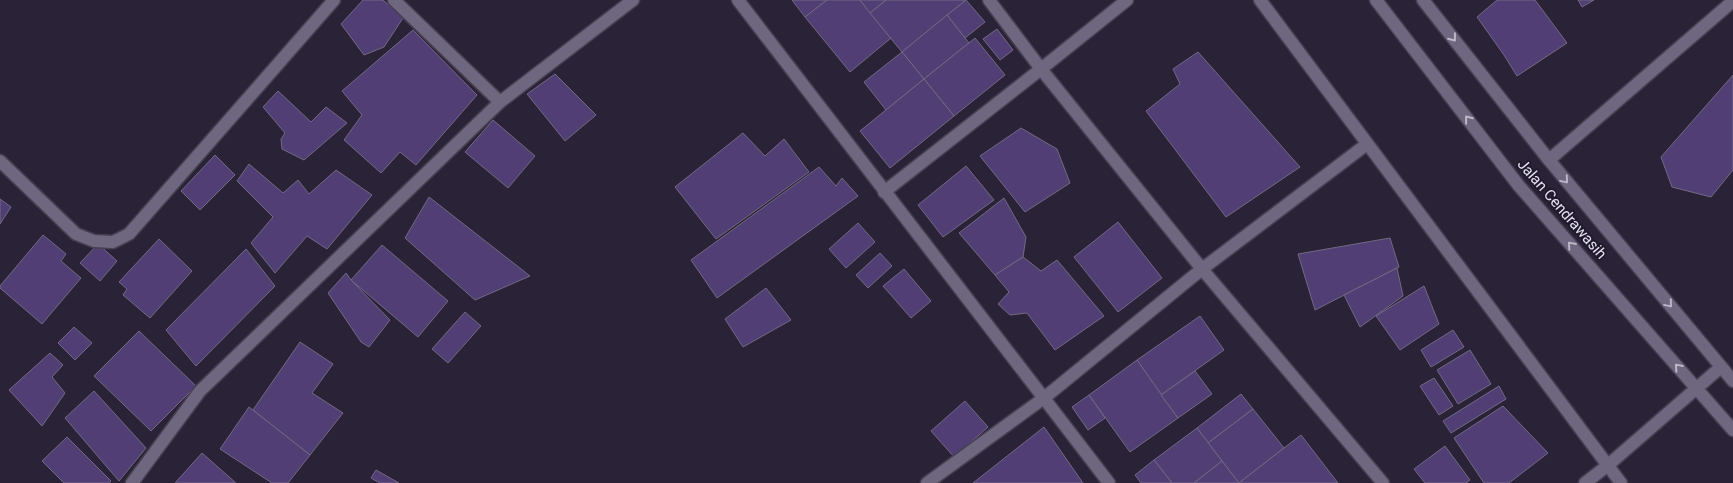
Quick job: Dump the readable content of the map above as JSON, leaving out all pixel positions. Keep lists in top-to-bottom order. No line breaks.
{"streets":{"street":["Jalan Cendrawasih"]}}
